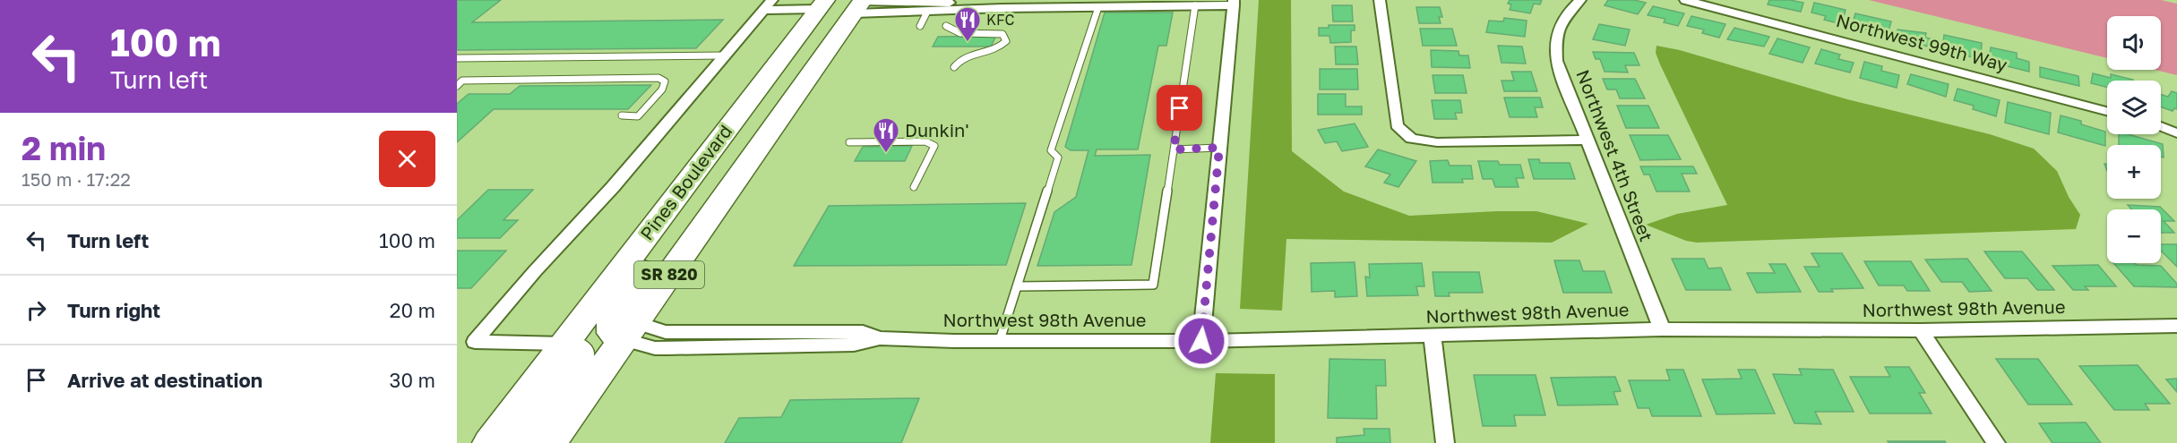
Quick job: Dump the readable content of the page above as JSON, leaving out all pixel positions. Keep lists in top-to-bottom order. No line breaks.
{"streets":{"highway":["Pines Boulevard","SR 820"],"street":["Northwest 99th Way","Northwest 4th Street","Northwest 98th Avenue"]},"crossings":[["Northwest 4th Street","Northwest 98th Avenue"],["SR 820","Northwest 98th Avenue"]],"places":{"restaurant":["KFC","Dunkin'"]},"page":{"turn":["100 m","Turn left"],"map_buttons":["+","−"],"heading":["2 min","150 m · 17:22"],"list":[{"name":"Turn left","value":"100 m"},{"name":"Turn right","value":"20 m"},{"name":"Arrive at destination","value":"30 m"}]}}
